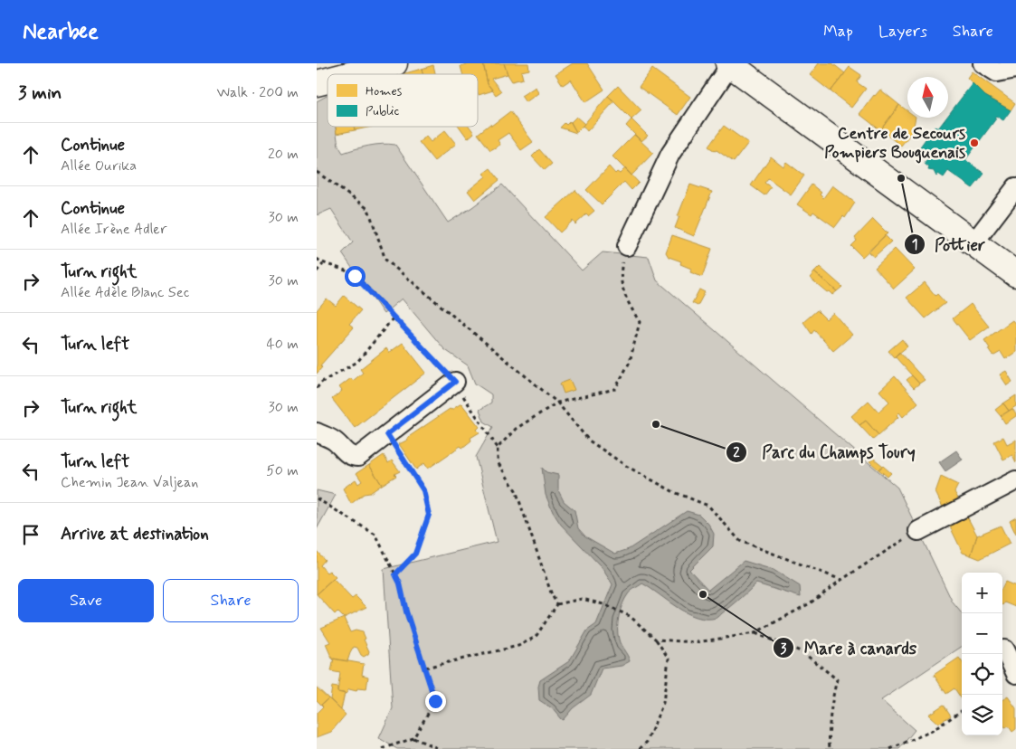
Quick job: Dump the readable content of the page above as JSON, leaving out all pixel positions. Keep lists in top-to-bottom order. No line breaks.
{"places":["Centre de Secours Pompiers Bouguenais","Pottier","Parc du Champs Toury","Mare à canards"],"legend":["Homes","Public"],"north":"top","page":{"header":"Nearbee","nav":["Map","Layers","Share"],"heading":["3 min","Walk · 200 m"],"list":[["Continue","Allée Ourika","20 m"],["Continue","Allée Irène Adler","30 m"],["Turn right","Allée Adèle Blanc Sec","30 m"],["Turn left","40 m"],["Turn right","30 m"],["Turn left","Chemin Jean Valjean","50 m"],"Arrive at destination"],"buttons":["Save","Share"],"map_buttons":["+","−"]}}
